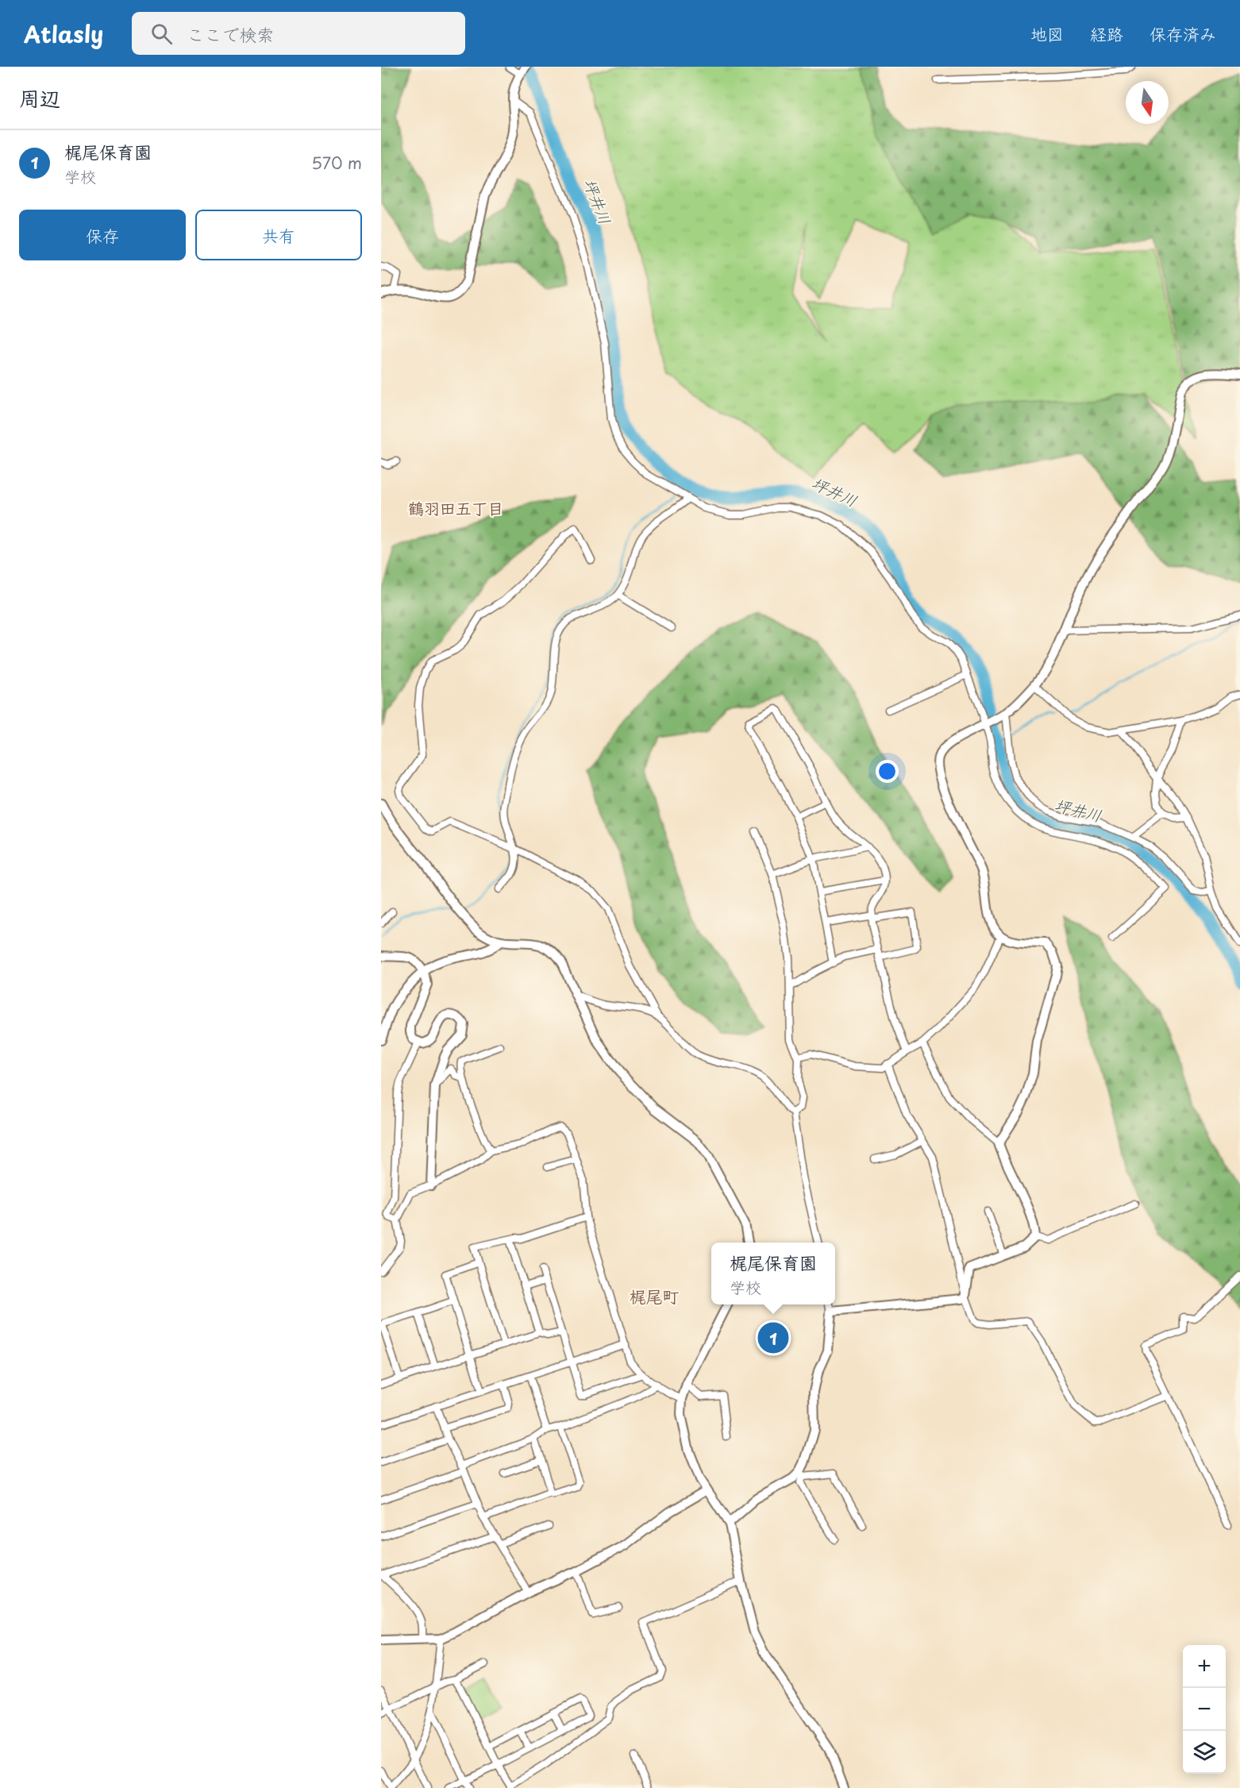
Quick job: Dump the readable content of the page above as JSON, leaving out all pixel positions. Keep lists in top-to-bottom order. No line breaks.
{"districts":["鶴羽田五丁目","梶尾町"],"water":["坪井川"],"north":"bottom","page":{"header":"Atlasly","search":"ここで検索","nav":["地図","経路","保存済み"],"heading":"周辺","list":[{"mark":"1","name":"梶尾保育園","note":"学校","value":"570 m"}],"buttons":["保存","共有"],"popup":["梶尾保育園","学校"],"pins":"1","map_buttons":["+","−"]}}
